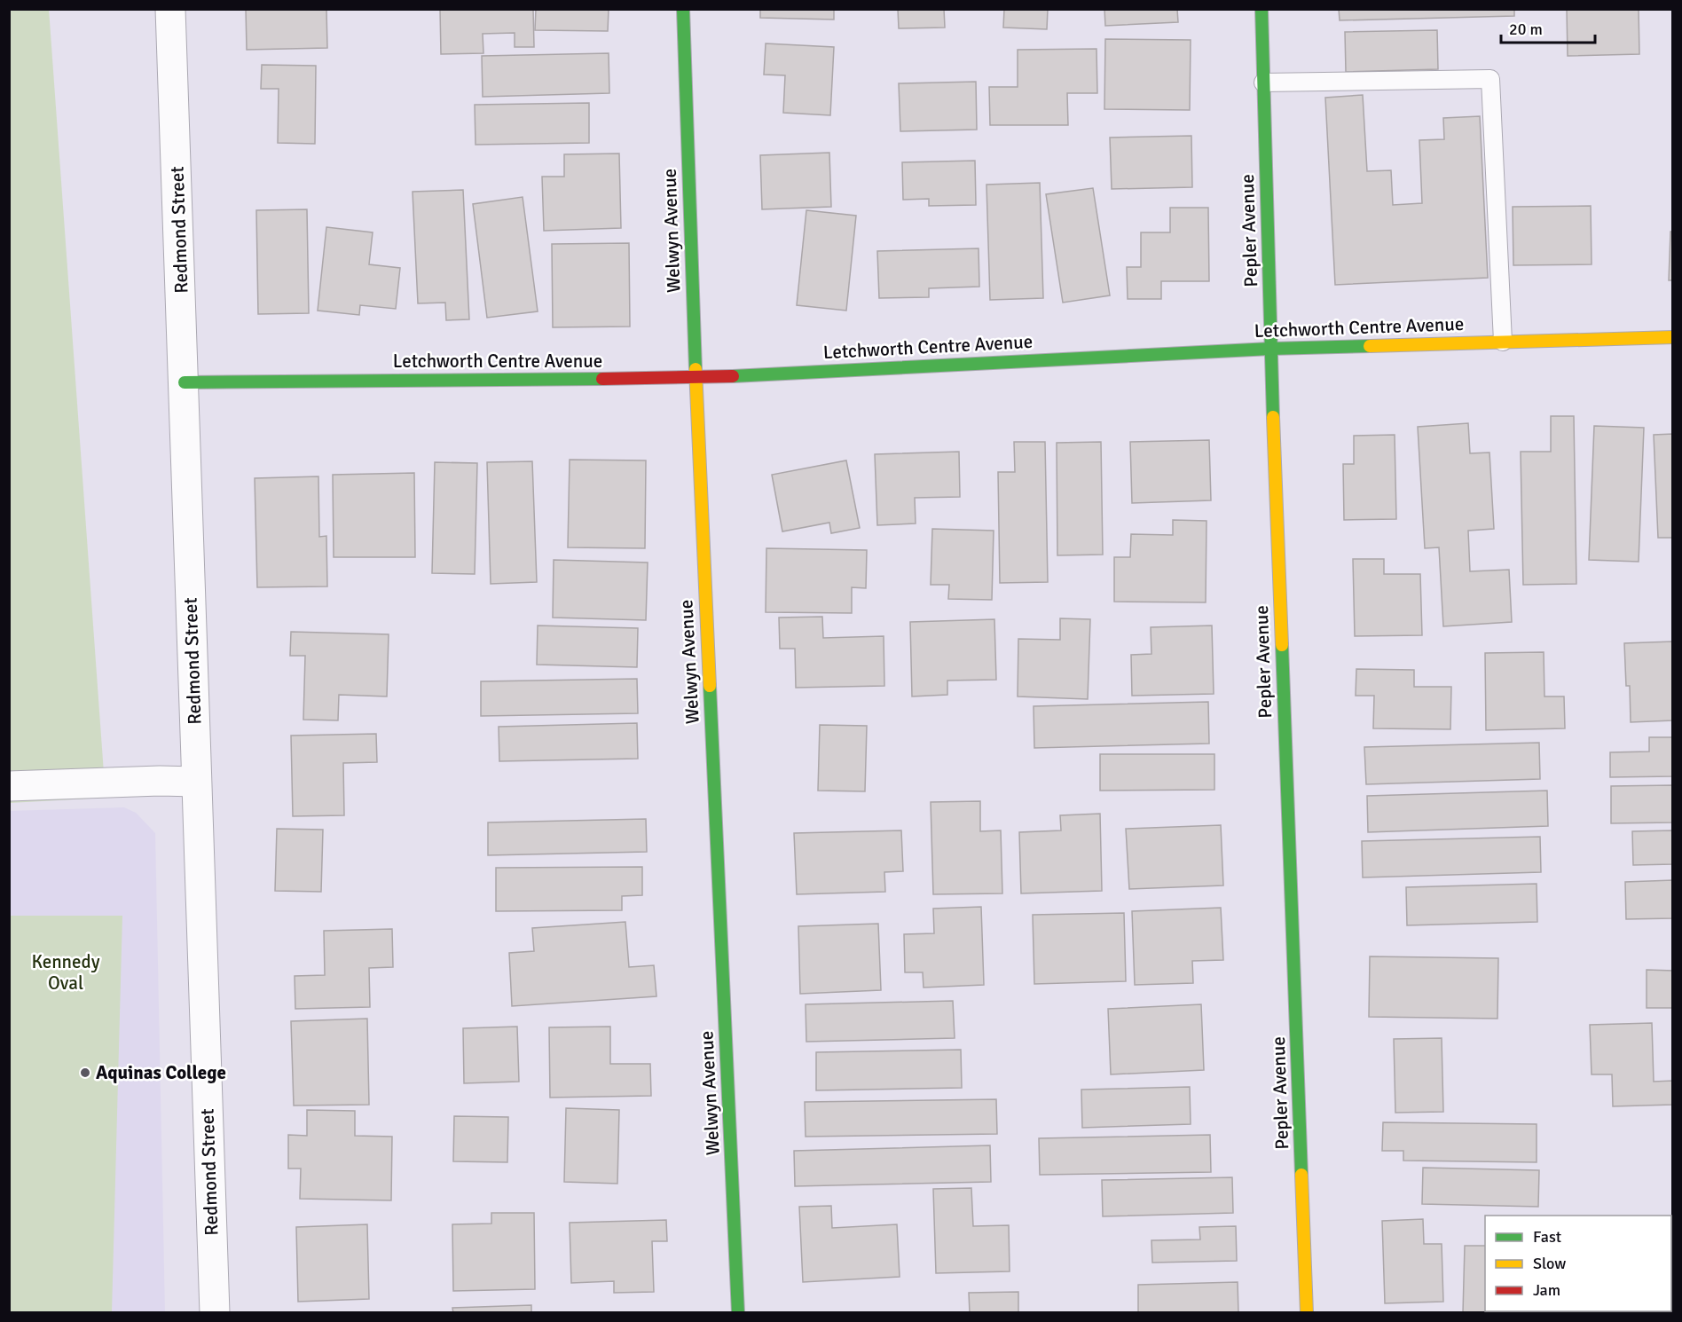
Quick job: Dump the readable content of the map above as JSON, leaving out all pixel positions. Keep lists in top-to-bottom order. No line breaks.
{"streets":{"street":["Redmond Street","Welwyn Avenue","Pepler Avenue","Letchworth Centre Avenue"]},"crossings":[["Redmond Street","Letchworth Centre Avenue"],["Welwyn Avenue","Letchworth Centre Avenue"],["Pepler Avenue","Letchworth Centre Avenue"]],"parks":["Kennedy Oval"],"places":["Aquinas College"],"legend":["Fast","Slow","Jam"],"scale_bar":"20 m"}
